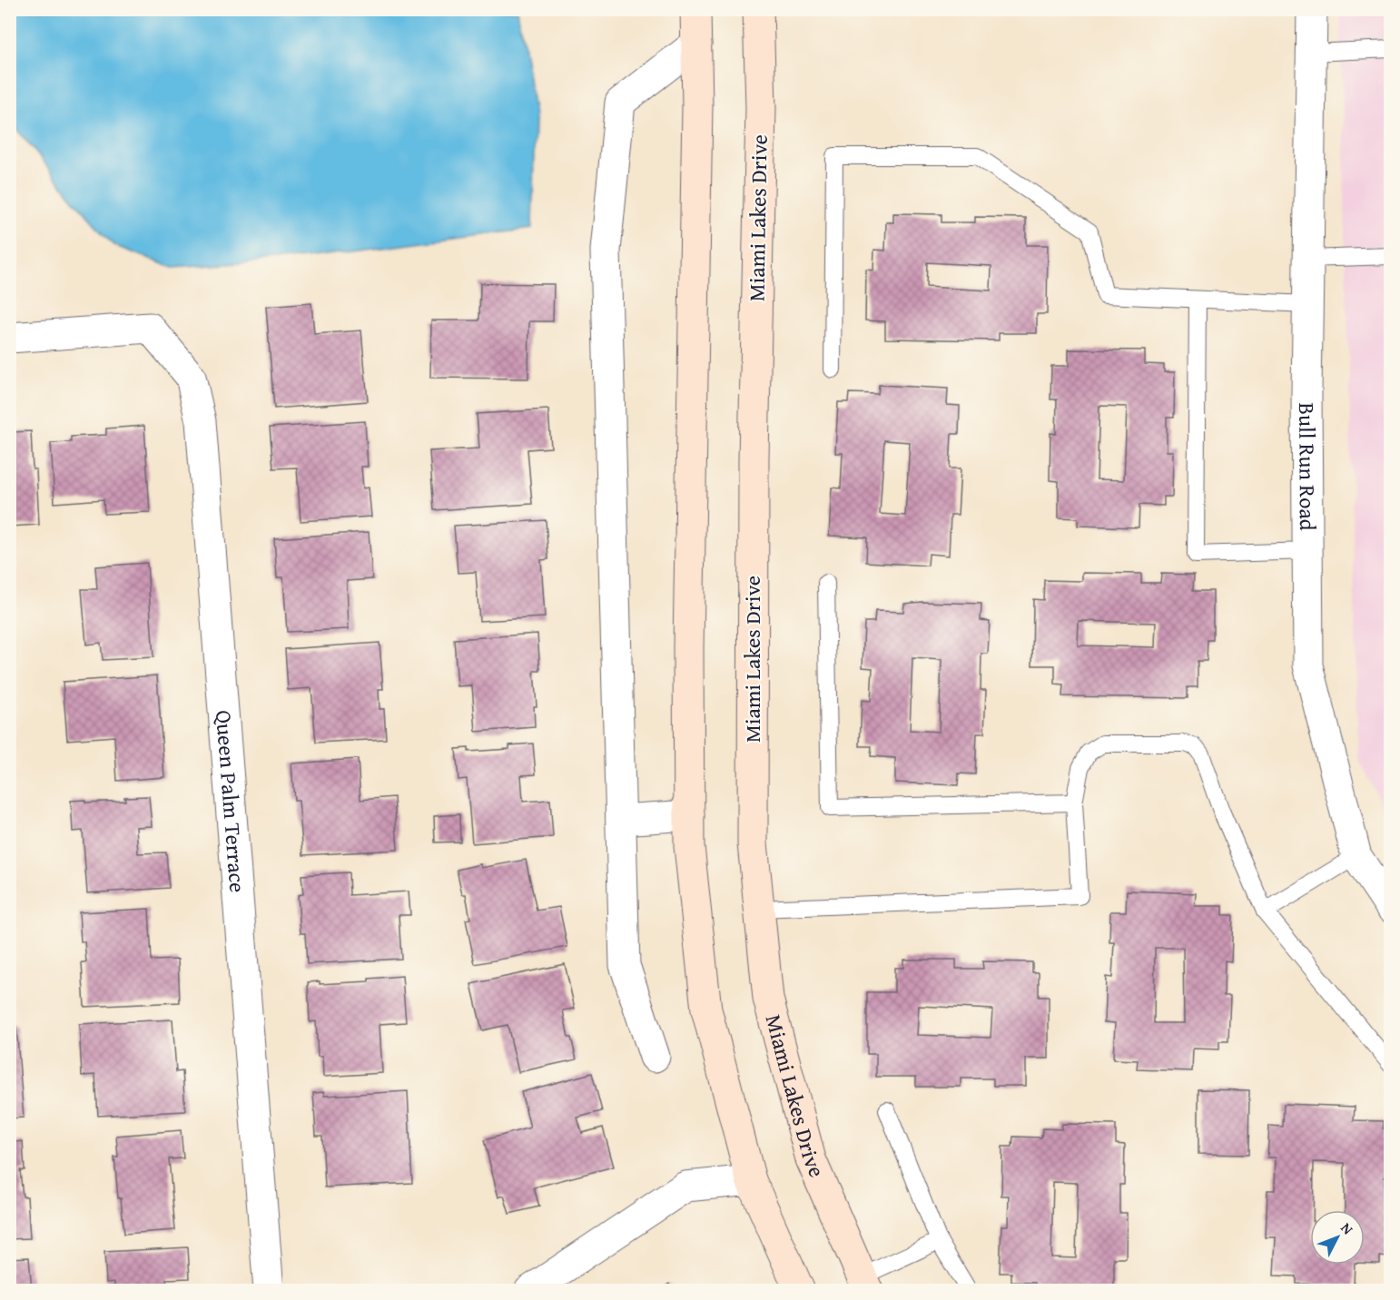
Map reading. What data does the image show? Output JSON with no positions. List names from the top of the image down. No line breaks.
{"streets":{"main road":["Miami Lakes Drive"],"street":["Bull Run Road","Queen Palm Terrace"]},"north":"top right"}
